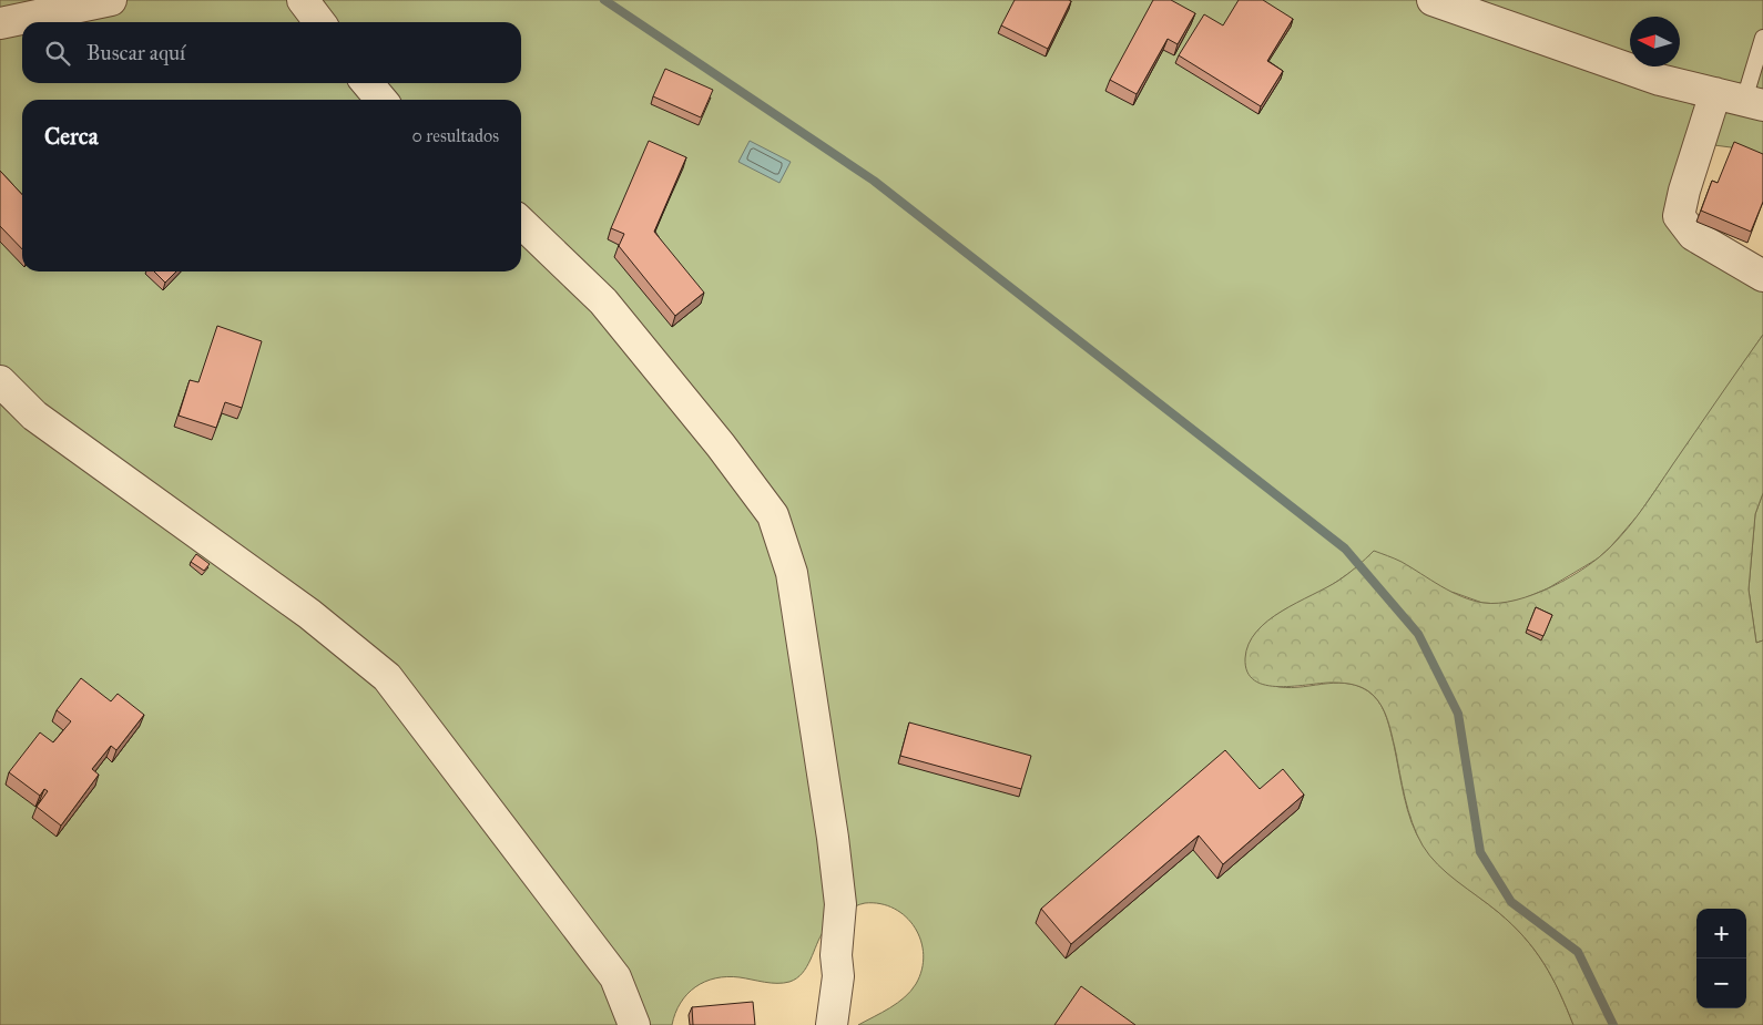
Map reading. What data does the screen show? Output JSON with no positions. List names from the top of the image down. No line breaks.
{"north":"left","page":{"search":"Buscar aquí","heading":["Cerca","0 resultados"],"map_buttons":["+","−"]}}
